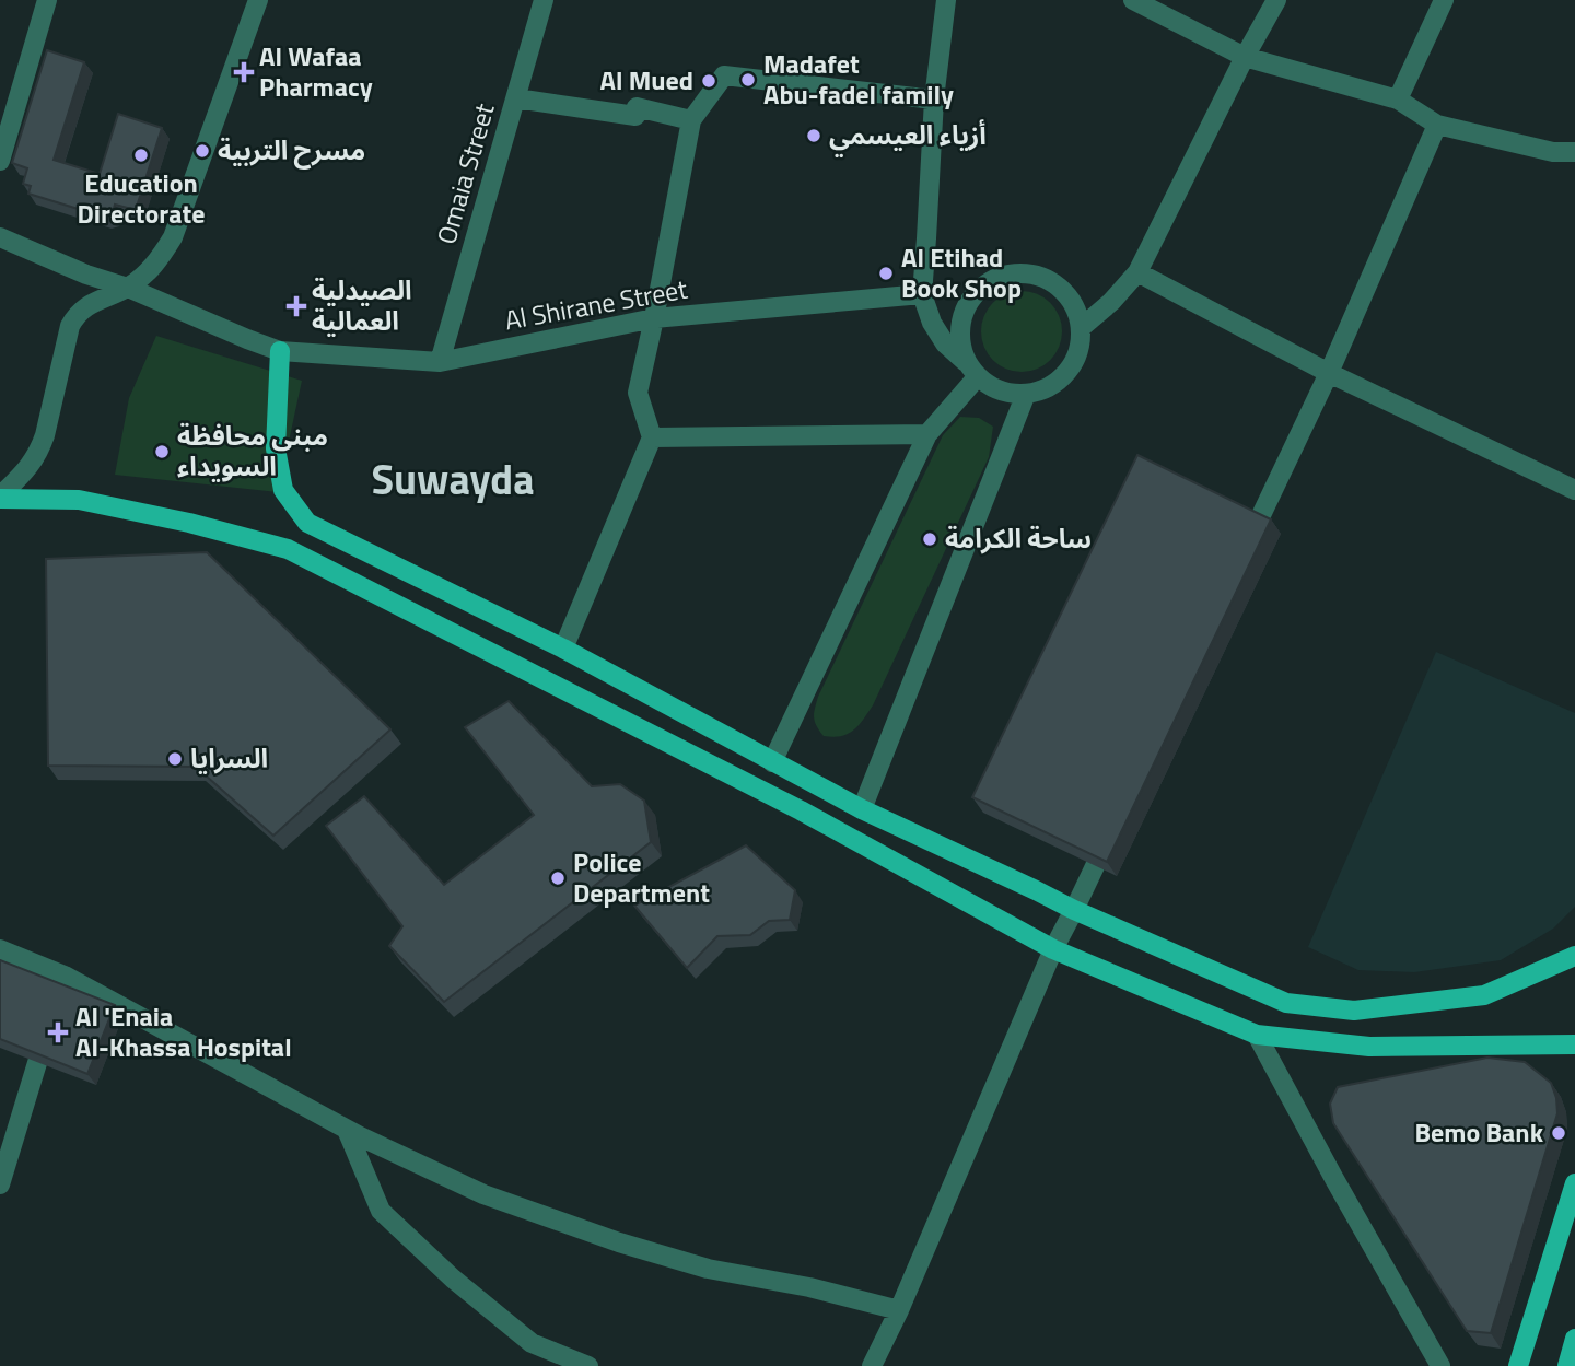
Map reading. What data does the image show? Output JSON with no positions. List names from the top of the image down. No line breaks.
{"streets":{"street":["Omaia Street","Al Shirane Street"]},"crossings":[["Omaia Street","Al Shirane Street"]],"districts":["Suwayda"],"places":{"health":["Al Wafaa Pharmacy","الصيدلية العمالية","Al 'Enaia Al-Khassa Hospital"],"other":["Madafet Abu-fadel family","Al Mued","أزياء العيسمي","مسرح التربية","Education Directorate","Al Etihad Book Shop","مبنى محافظة السويداء","ساحة الكرامة","السرايا","Police Department","Bemo Bank"]}}
